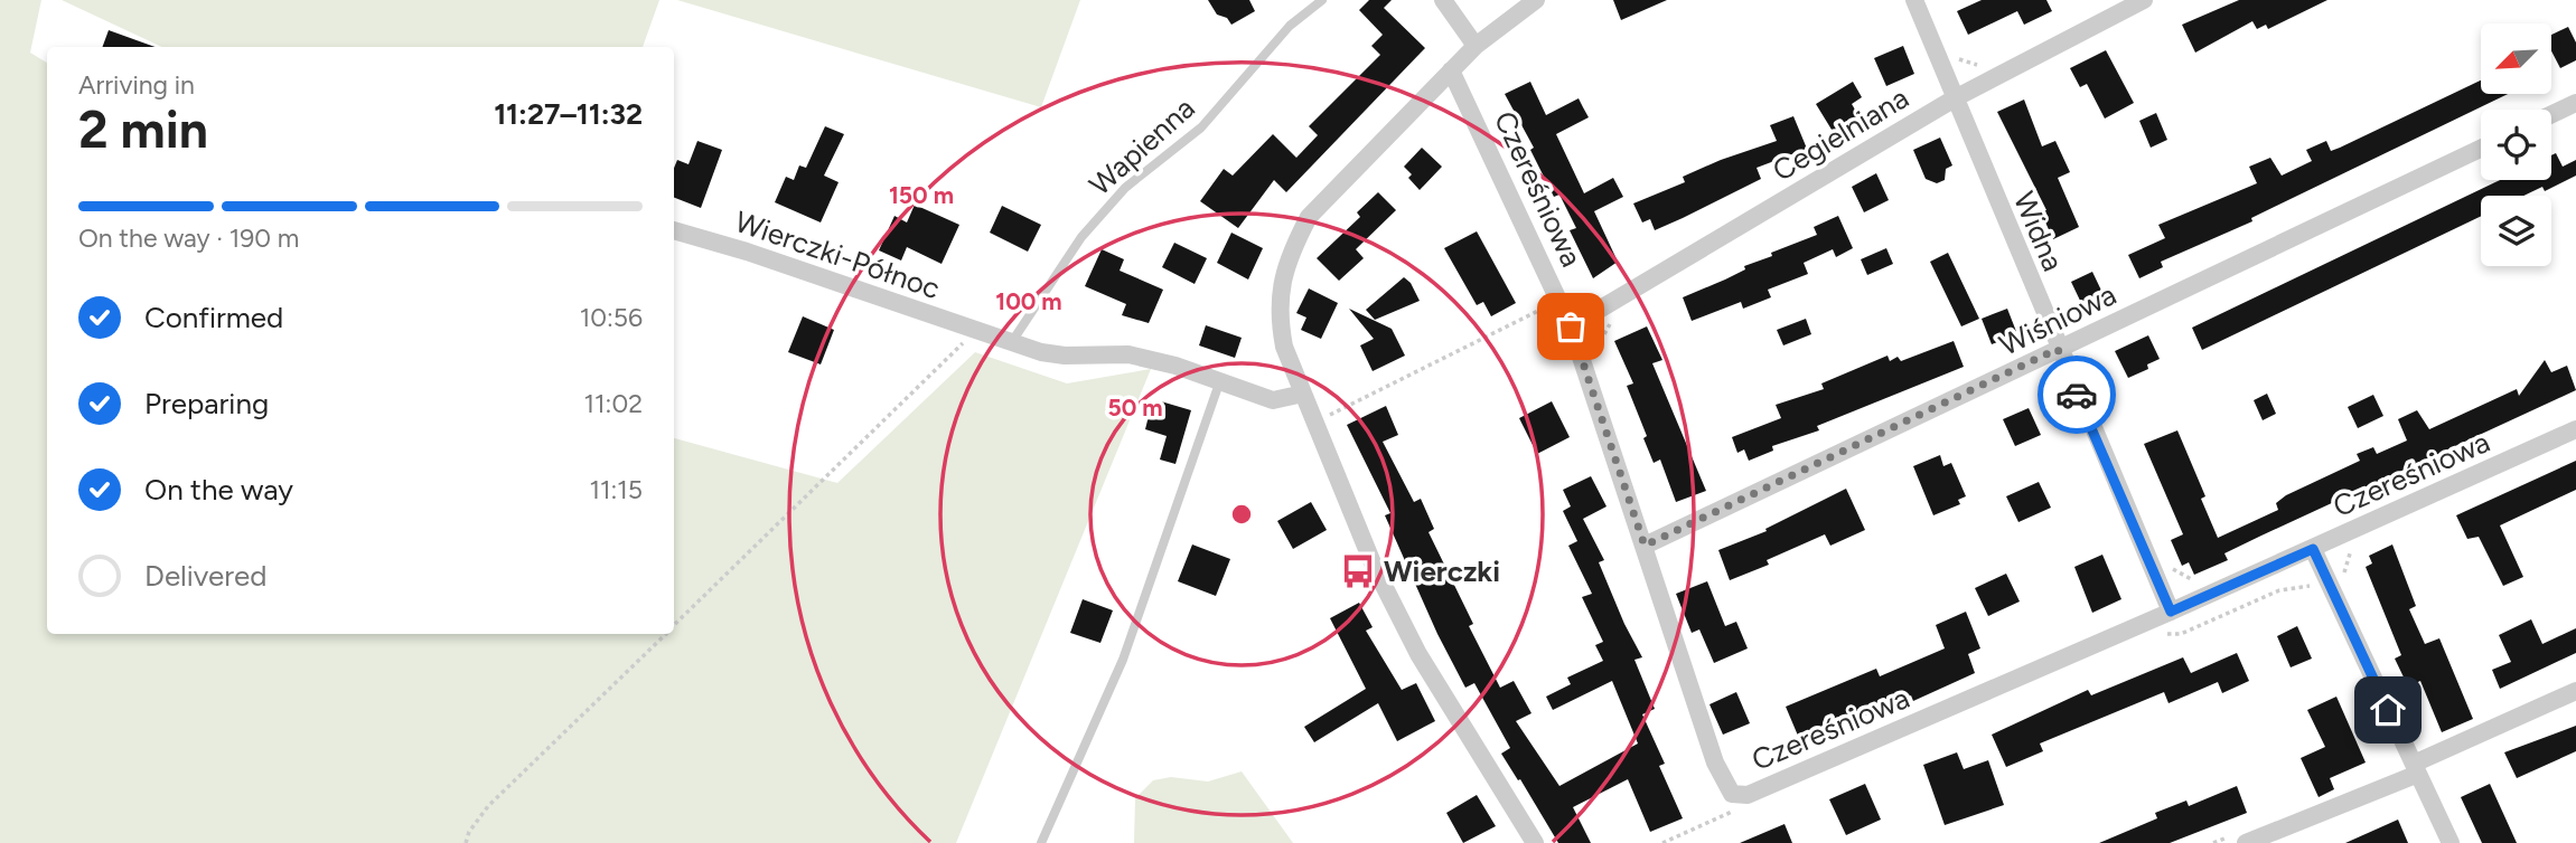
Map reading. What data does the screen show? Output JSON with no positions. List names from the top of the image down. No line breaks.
{"streets":{"street":["Cegielniana","Czereśniowa","Widna","Wierczki-Północ","Wiśniowa"],"lane":["Wapienna"]},"crossings":[["Cegielniana","Czereśniowa"],["Cegielniana","Widna"],["Wapienna","Wierczki-Północ"],["Czereśniowa","Widna"],["Czereśniowa","Wiśniowa"],["Widna","Wiśniowa"]],"places":{"bus stop":["Wierczki"]},"north":"bottom left","page":{"heading":["2 min","Arriving in","11:27–11:32"],"bar":"On the way · 190 m","list":[["Confirmed","10:56"],["Preparing","11:02"],["On the way","11:15"],"Delivered"]},"rings":["150 m","100 m","50 m"]}
